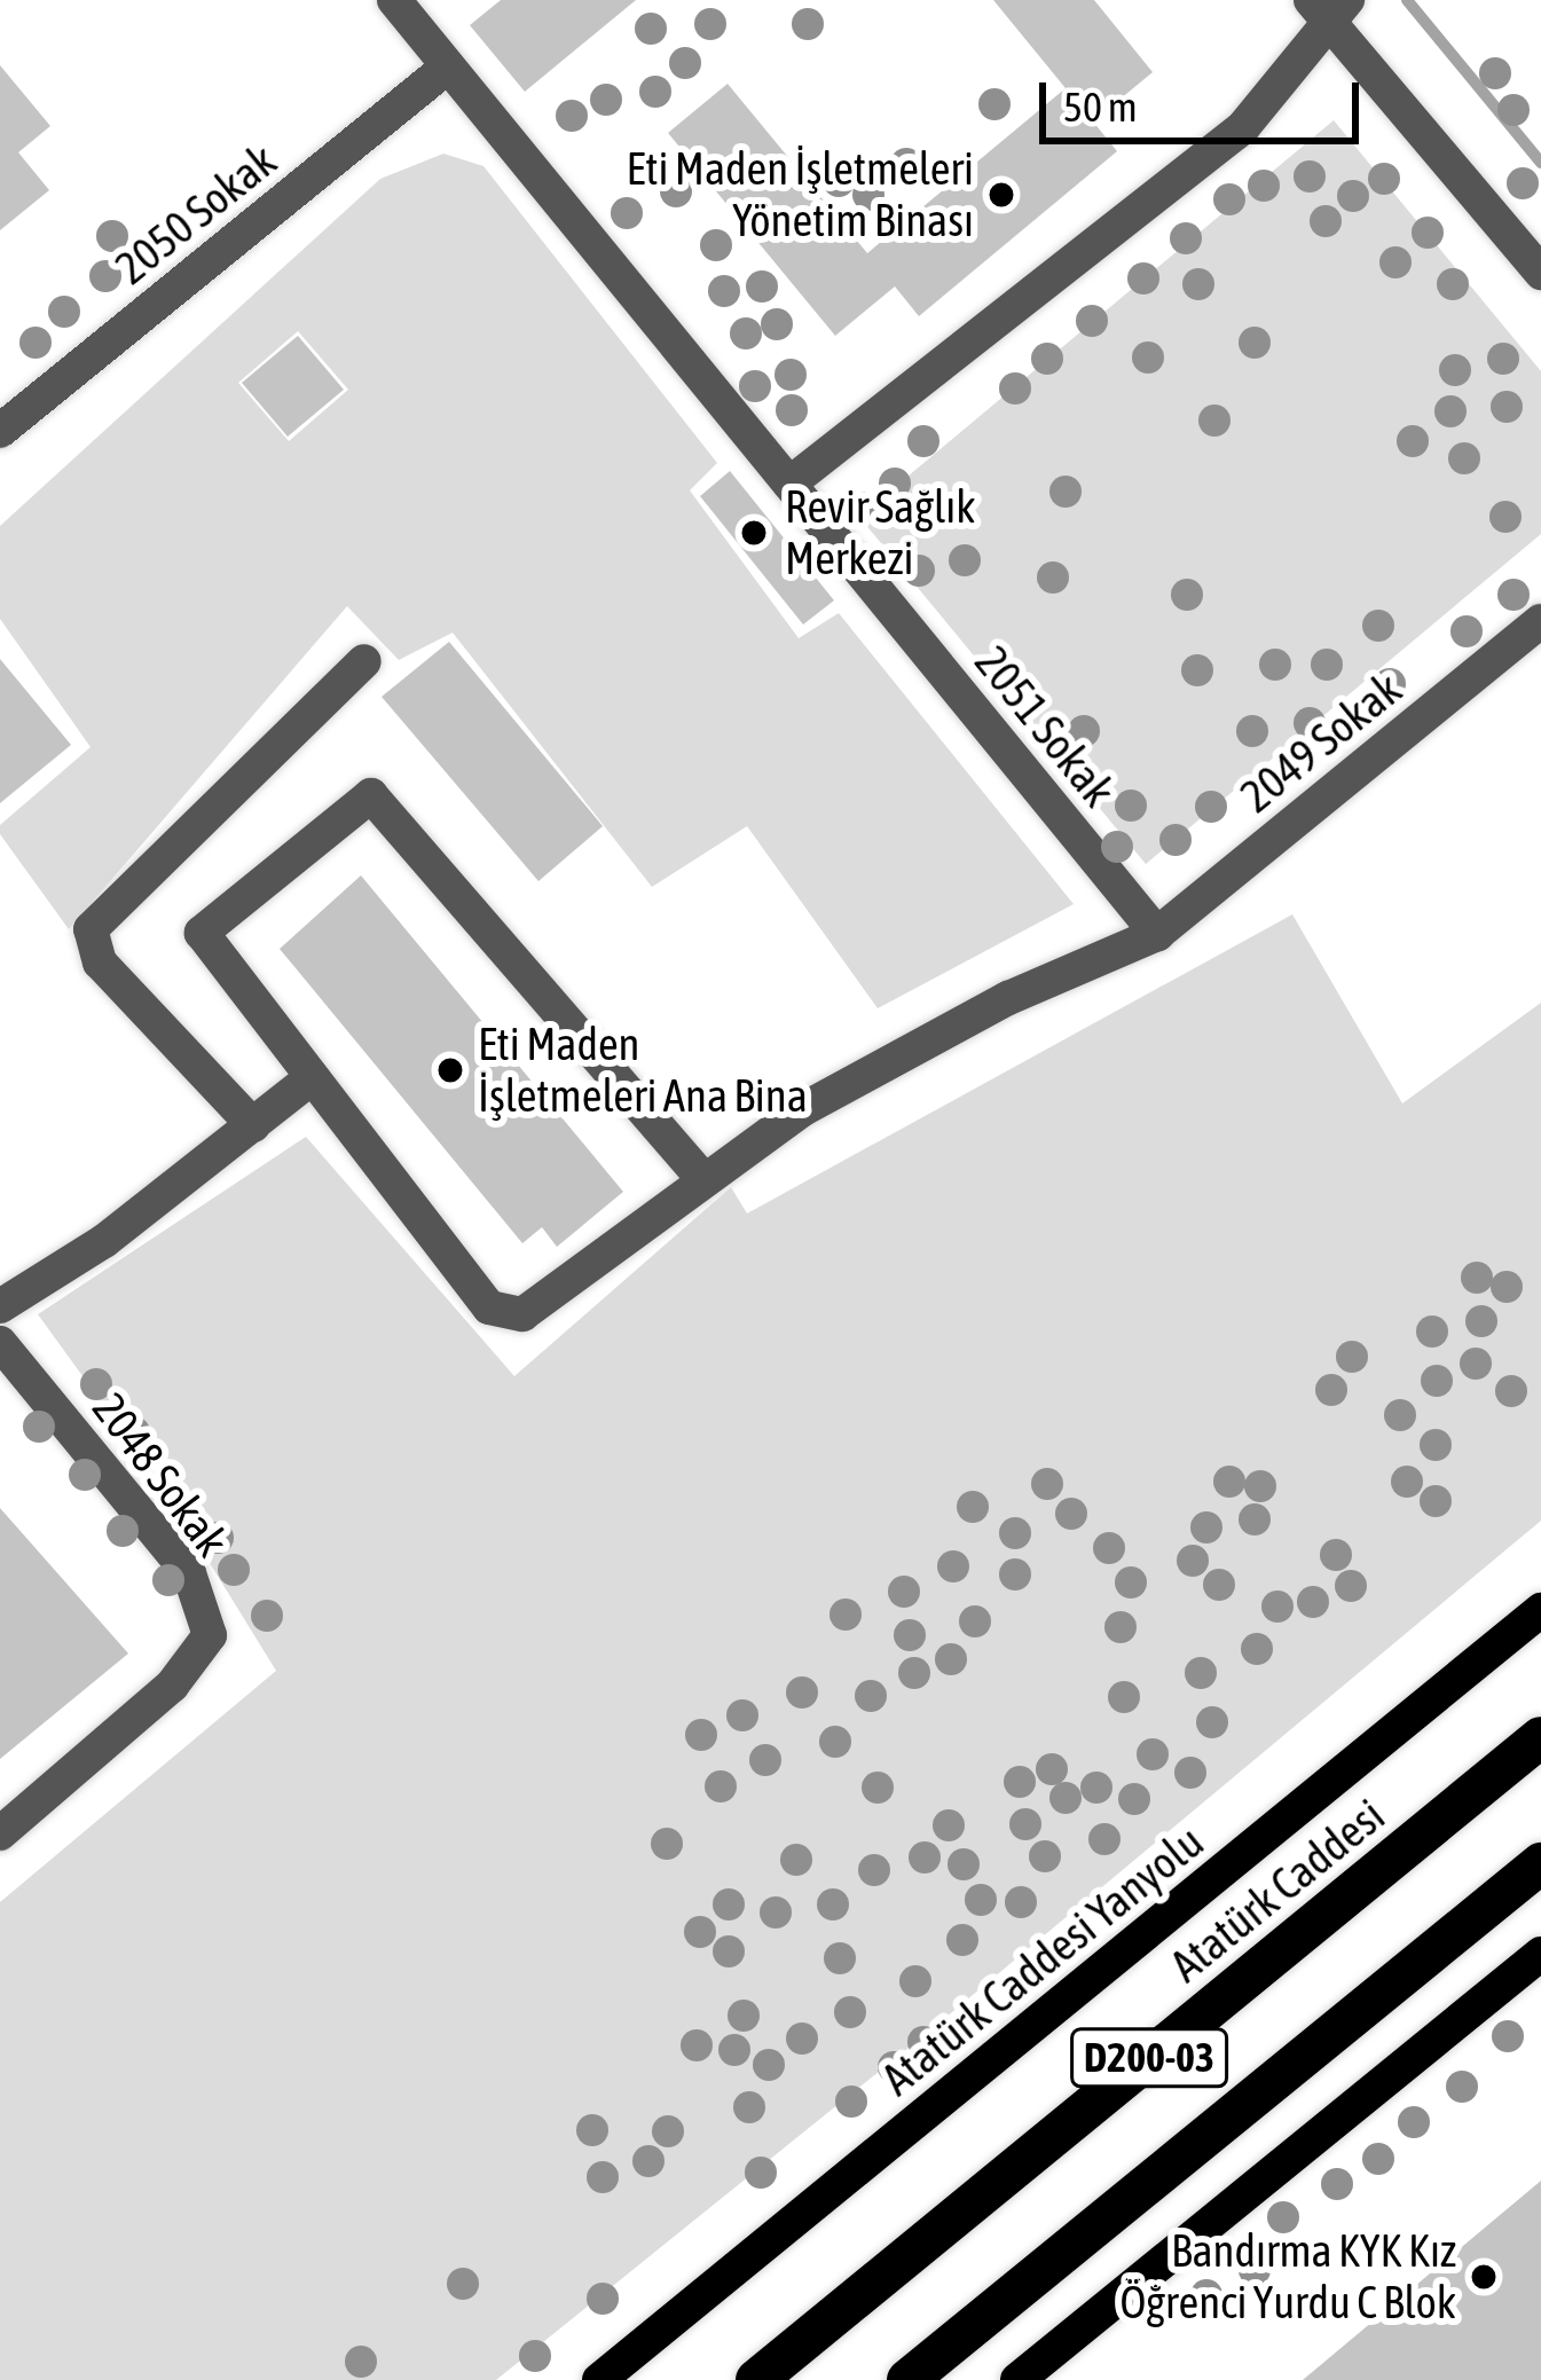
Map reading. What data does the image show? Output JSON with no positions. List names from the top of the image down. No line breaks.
{"streets":{"highway":["Atatürk Caddesi","D200-03"],"main road":["Atatürk Caddesi Yanyolu"],"lane":["2050 Sokak","2051 Sokak","2049 Sokak","2048 Sokak"]},"crossings":[["2050 Sokak","2051 Sokak"],["2051 Sokak","2049 Sokak"]],"places":["Eti Maden İşletmeleri Yönetim Binası","Revir Sağlık Merkezi","Eti Maden İşletmeleri Ana Bina","Bandırma KYK Kız Öğrenci Yurdu C Blok"],"scale_bar":"50 m"}
